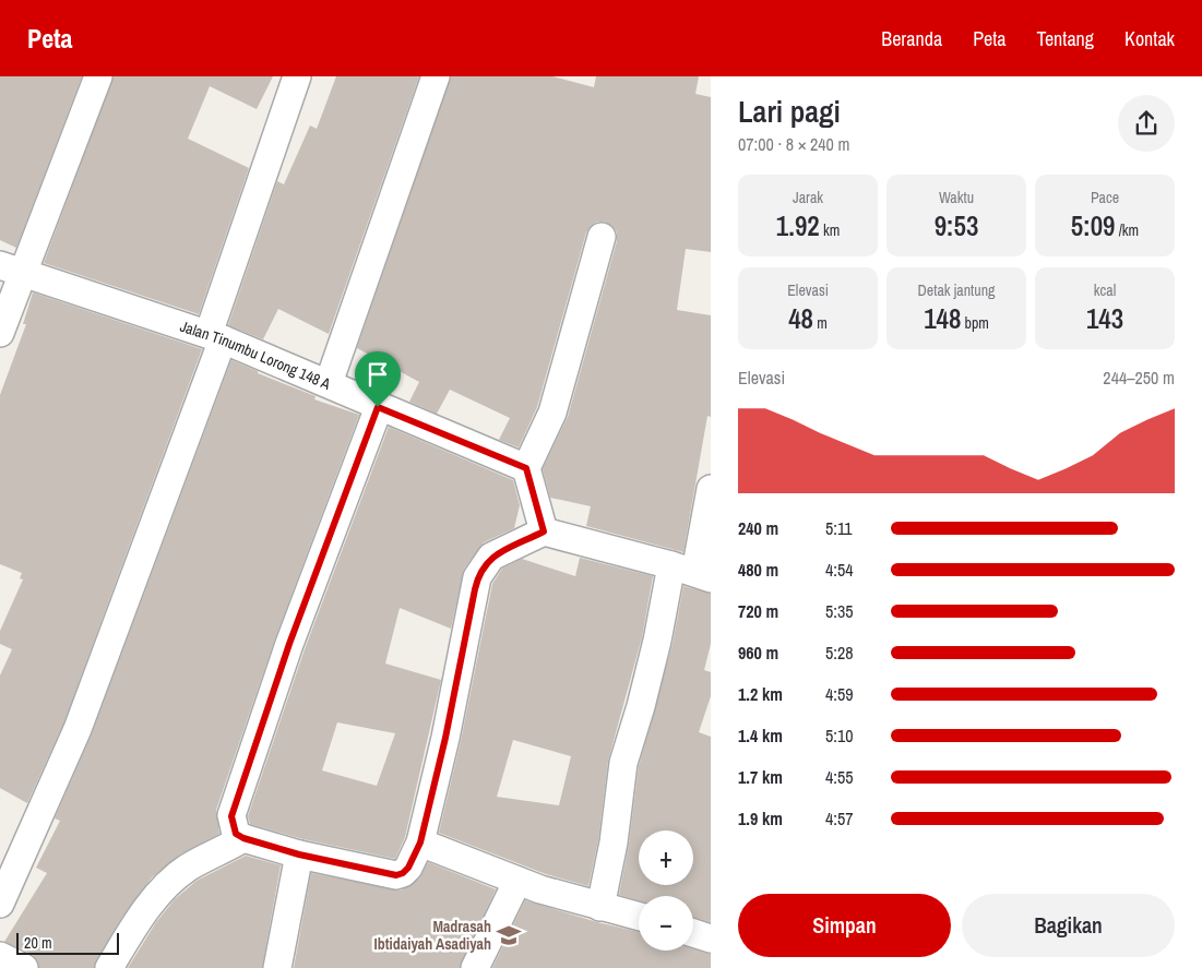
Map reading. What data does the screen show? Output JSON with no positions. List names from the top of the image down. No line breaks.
{"streets":{"street":["Jalan Tinumbu Lorong 148 A"]},"places":{"school or university":["Madrasah Ibtidaiyah Asadiyah"]},"scale_bar":"20 m","page":{"header":"Peta","nav":["Beranda","Peta","Tentang","Kontak"],"heading":["Lari pagi","07:00 · 8 × 240 m"],"stats":[["Jarak","1.92 km"],["Waktu","9:53"],["Pace","5:09 /km"],["Elevasi","48 m"],["Detak jantung","148 bpm"],["kcal","143"]],"chart":["Elevasi","244–250 m"],"list":[{"name":"240 m","note":"5:11"},{"name":"480 m","note":"4:54"},{"name":"720 m","note":"5:35"},{"name":"960 m","note":"5:28"},{"name":"1.2 km","note":"4:59"},{"name":"1.4 km","note":"5:10"},{"name":"1.7 km","note":"4:55"},{"name":"1.9 km","note":"4:57"}],"map_buttons":["+","−"],"buttons":["Simpan","Bagikan"],"scale":"20 m"}}
